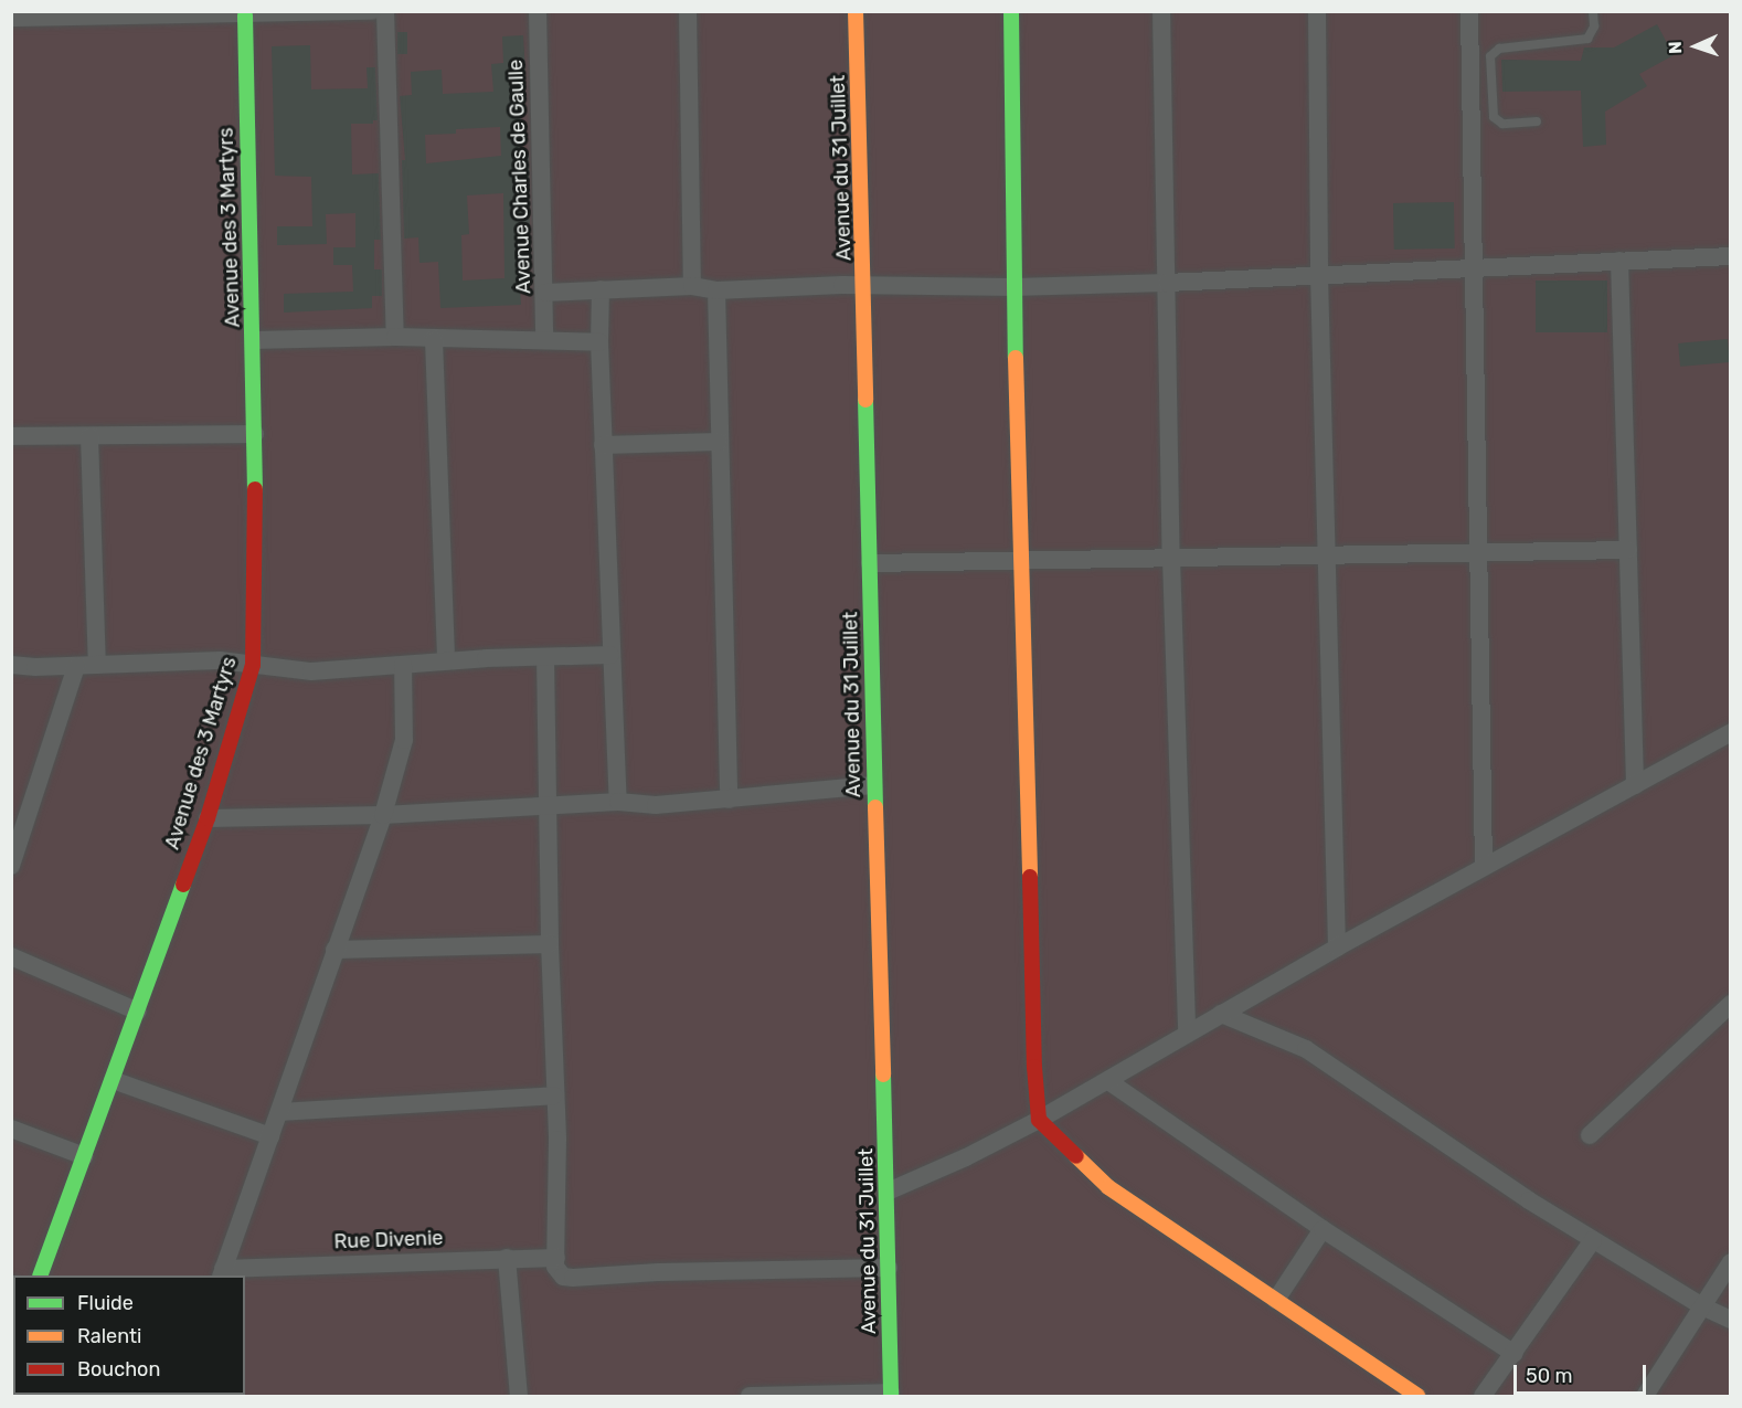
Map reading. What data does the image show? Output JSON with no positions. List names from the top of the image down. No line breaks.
{"streets":{"street":["Avenue du 31 Juillet","Avenue Charles de Gaulle","Avenue des 3 Martyrs","Rue Divenie"]},"legend":["Fluide","Ralenti","Bouchon"],"scale_bar":"50 m","north":"left"}
